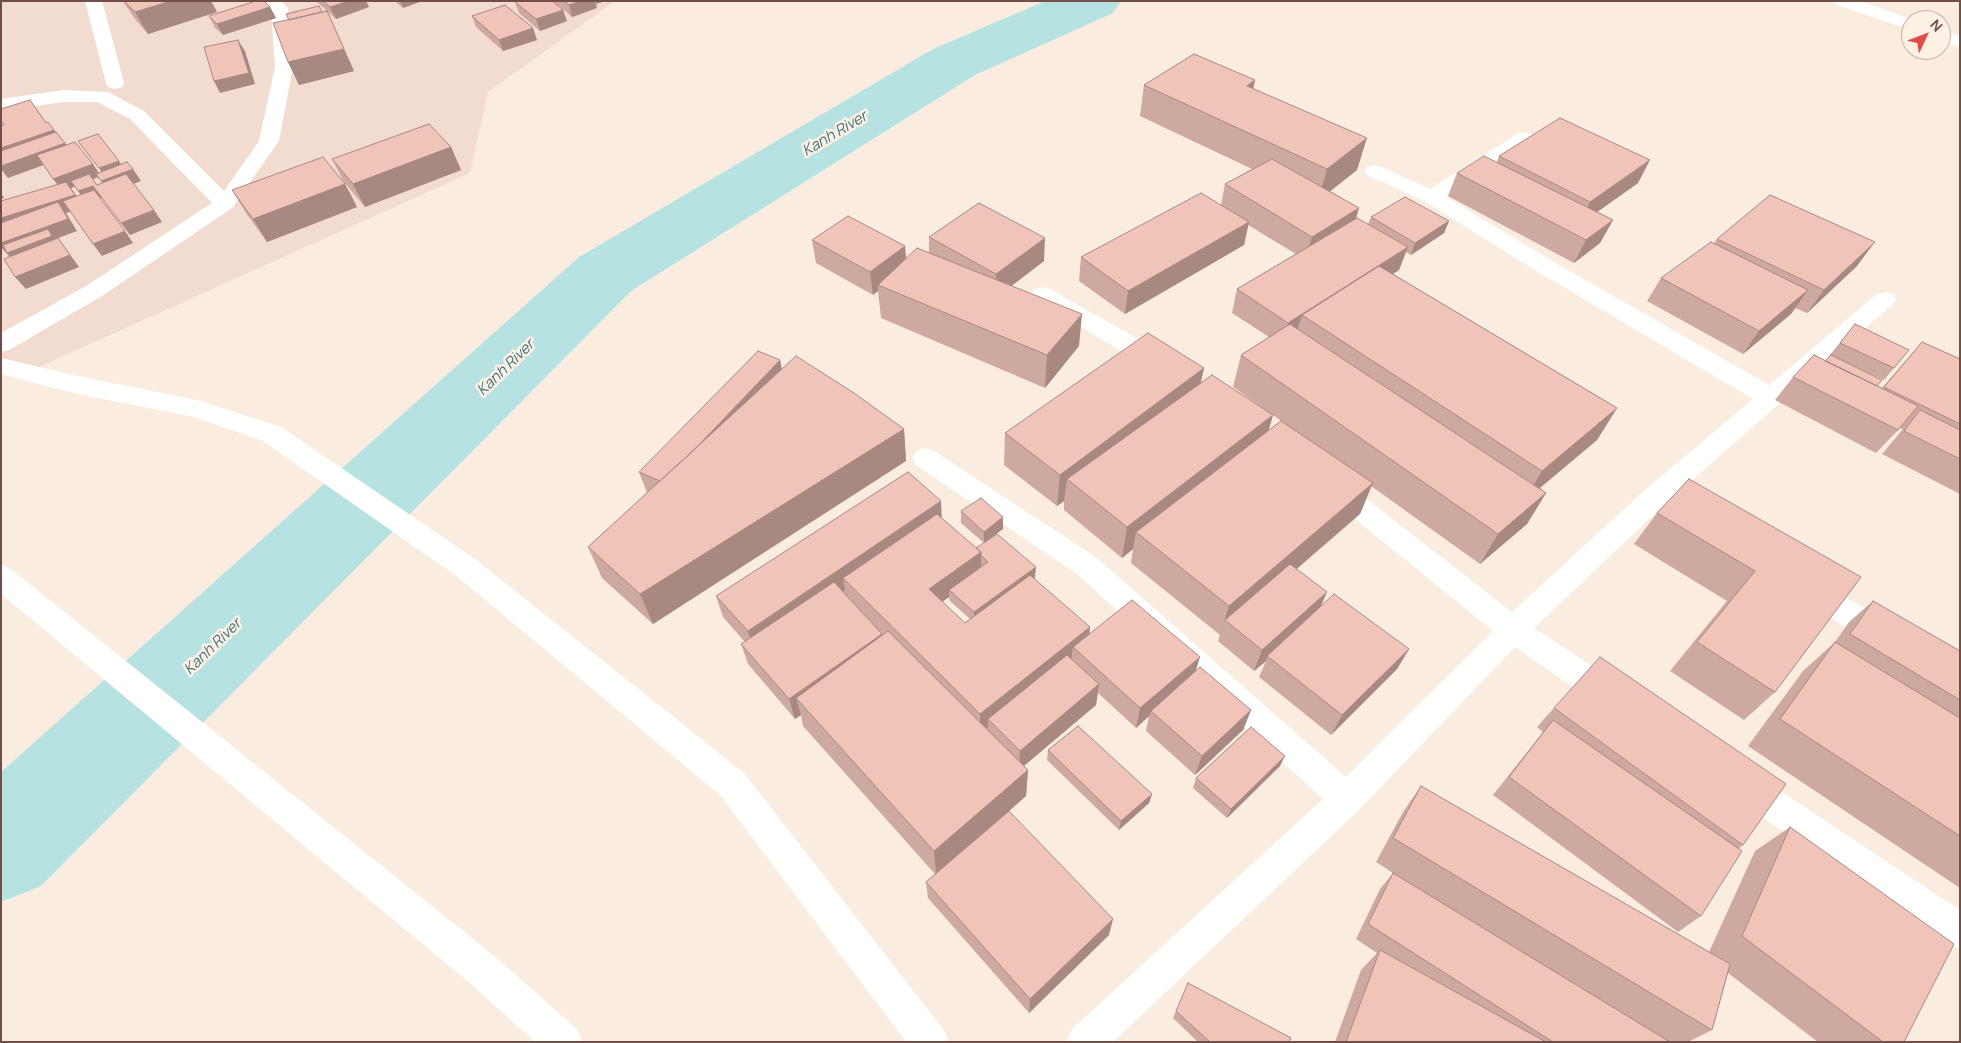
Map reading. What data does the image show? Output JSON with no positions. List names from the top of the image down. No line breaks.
{"water":["Kanh River"],"north":"top right"}
